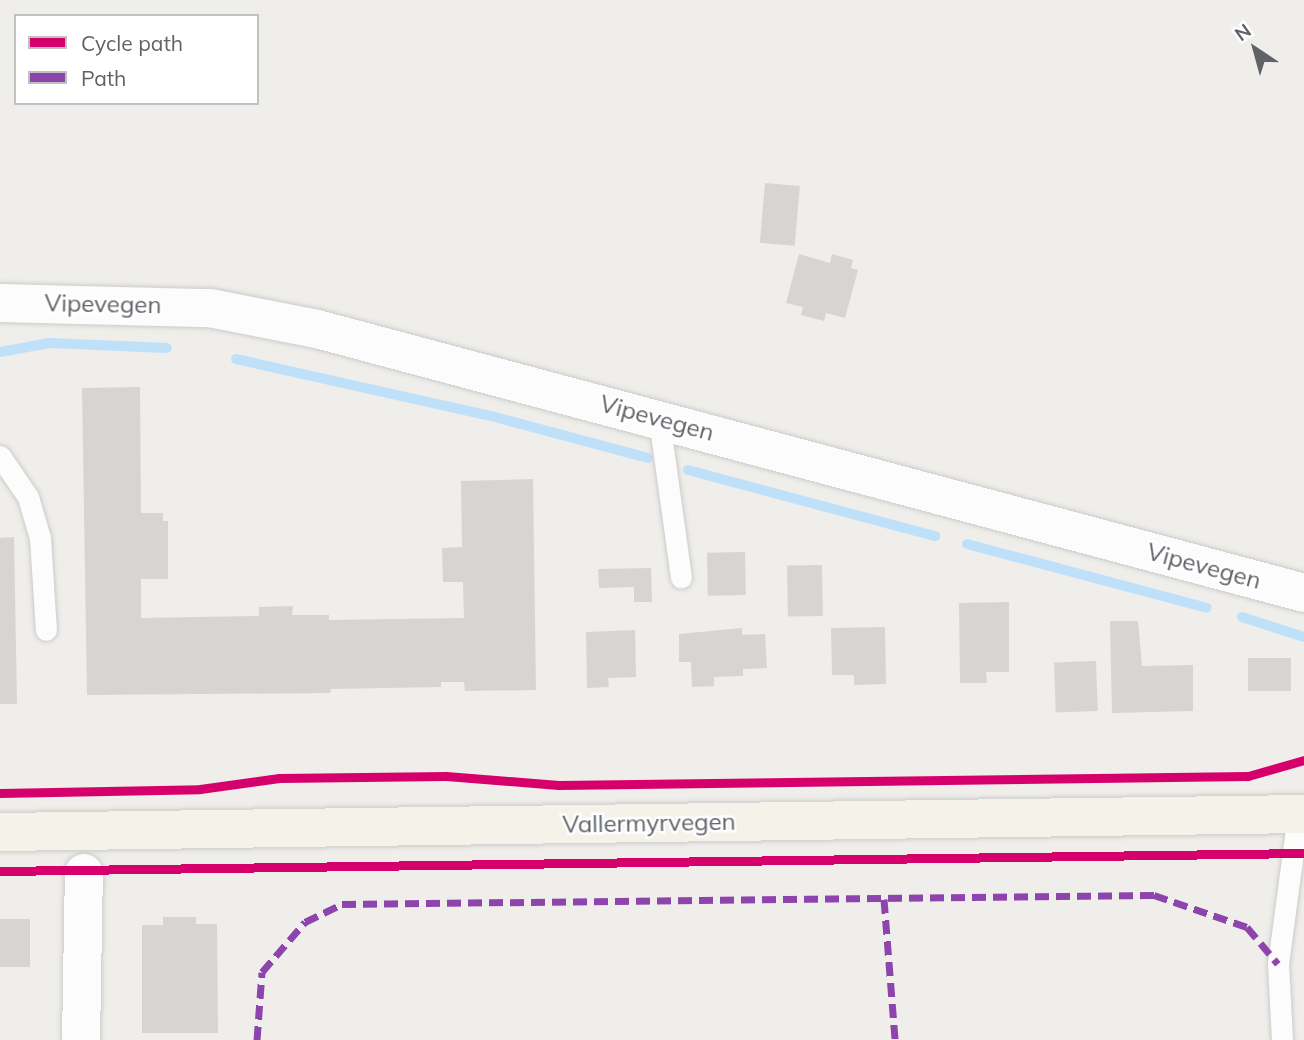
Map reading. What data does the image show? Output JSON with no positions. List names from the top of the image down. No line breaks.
{"streets":{"main road":["Vallermyrvegen"],"street":["Vipevegen"]},"legend":["Cycle path","Path"],"north":"top left"}
